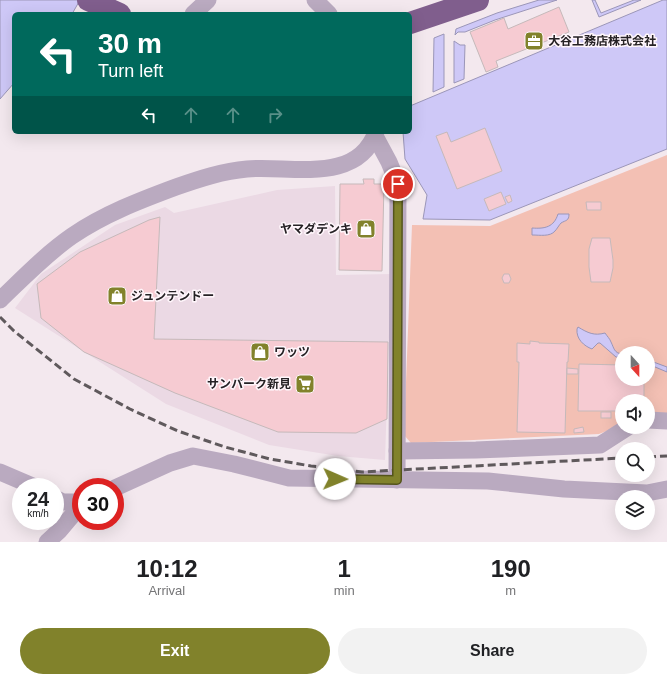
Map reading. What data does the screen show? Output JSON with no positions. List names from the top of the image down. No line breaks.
{"places":{"office":["大谷工務店株式会社"],"shop":["ヤマダデンキ","ジュンテンドー","ワッツ"],"supermarket":["サンパーク新見"]},"north":"bottom","page":{"turn":["30 m","Turn left"],"speed":"24 km/h","limit":"30","eta":["10:12","Arrival","1","min","190","m"],"buttons":["Exit","Share"]}}
